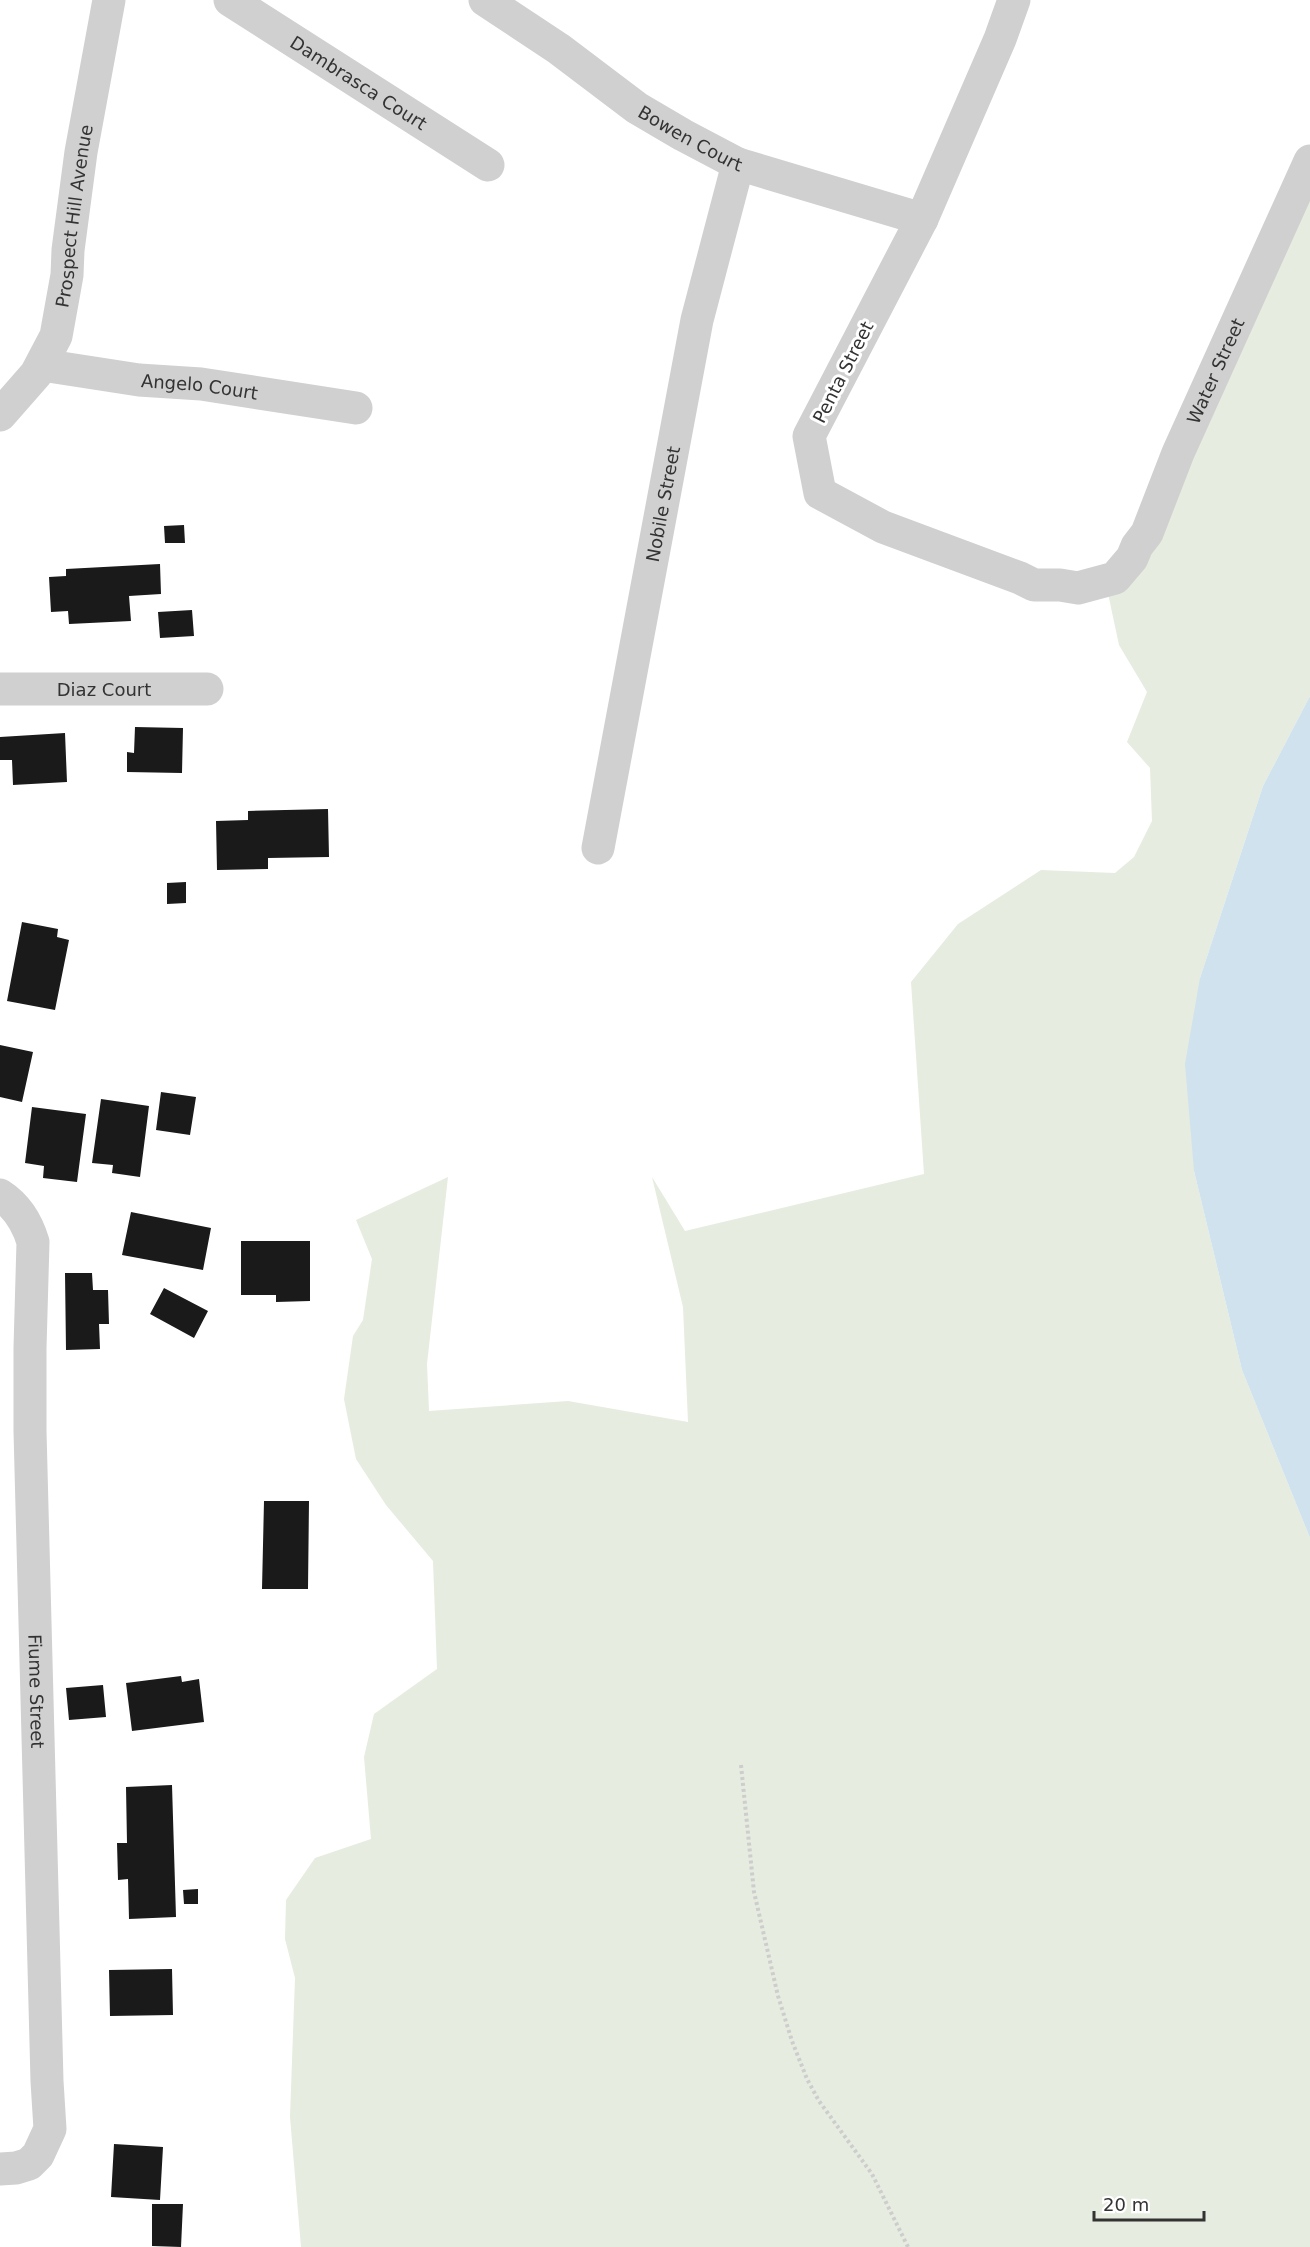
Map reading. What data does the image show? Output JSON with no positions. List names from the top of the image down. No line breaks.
{"streets":{"street":["Dambrasca Court","Bowen Court","Prospect Hill Avenue","Penta Street","Water Street","Angelo Court","Nobile Street","Diaz Court","Fiume Street"]},"crossings":[["Bowen Court","Penta Street"],["Bowen Court","Nobile Street"],["Prospect Hill Avenue","Angelo Court"],["Penta Street","Water Street"]],"scale_bar":"20 m"}
